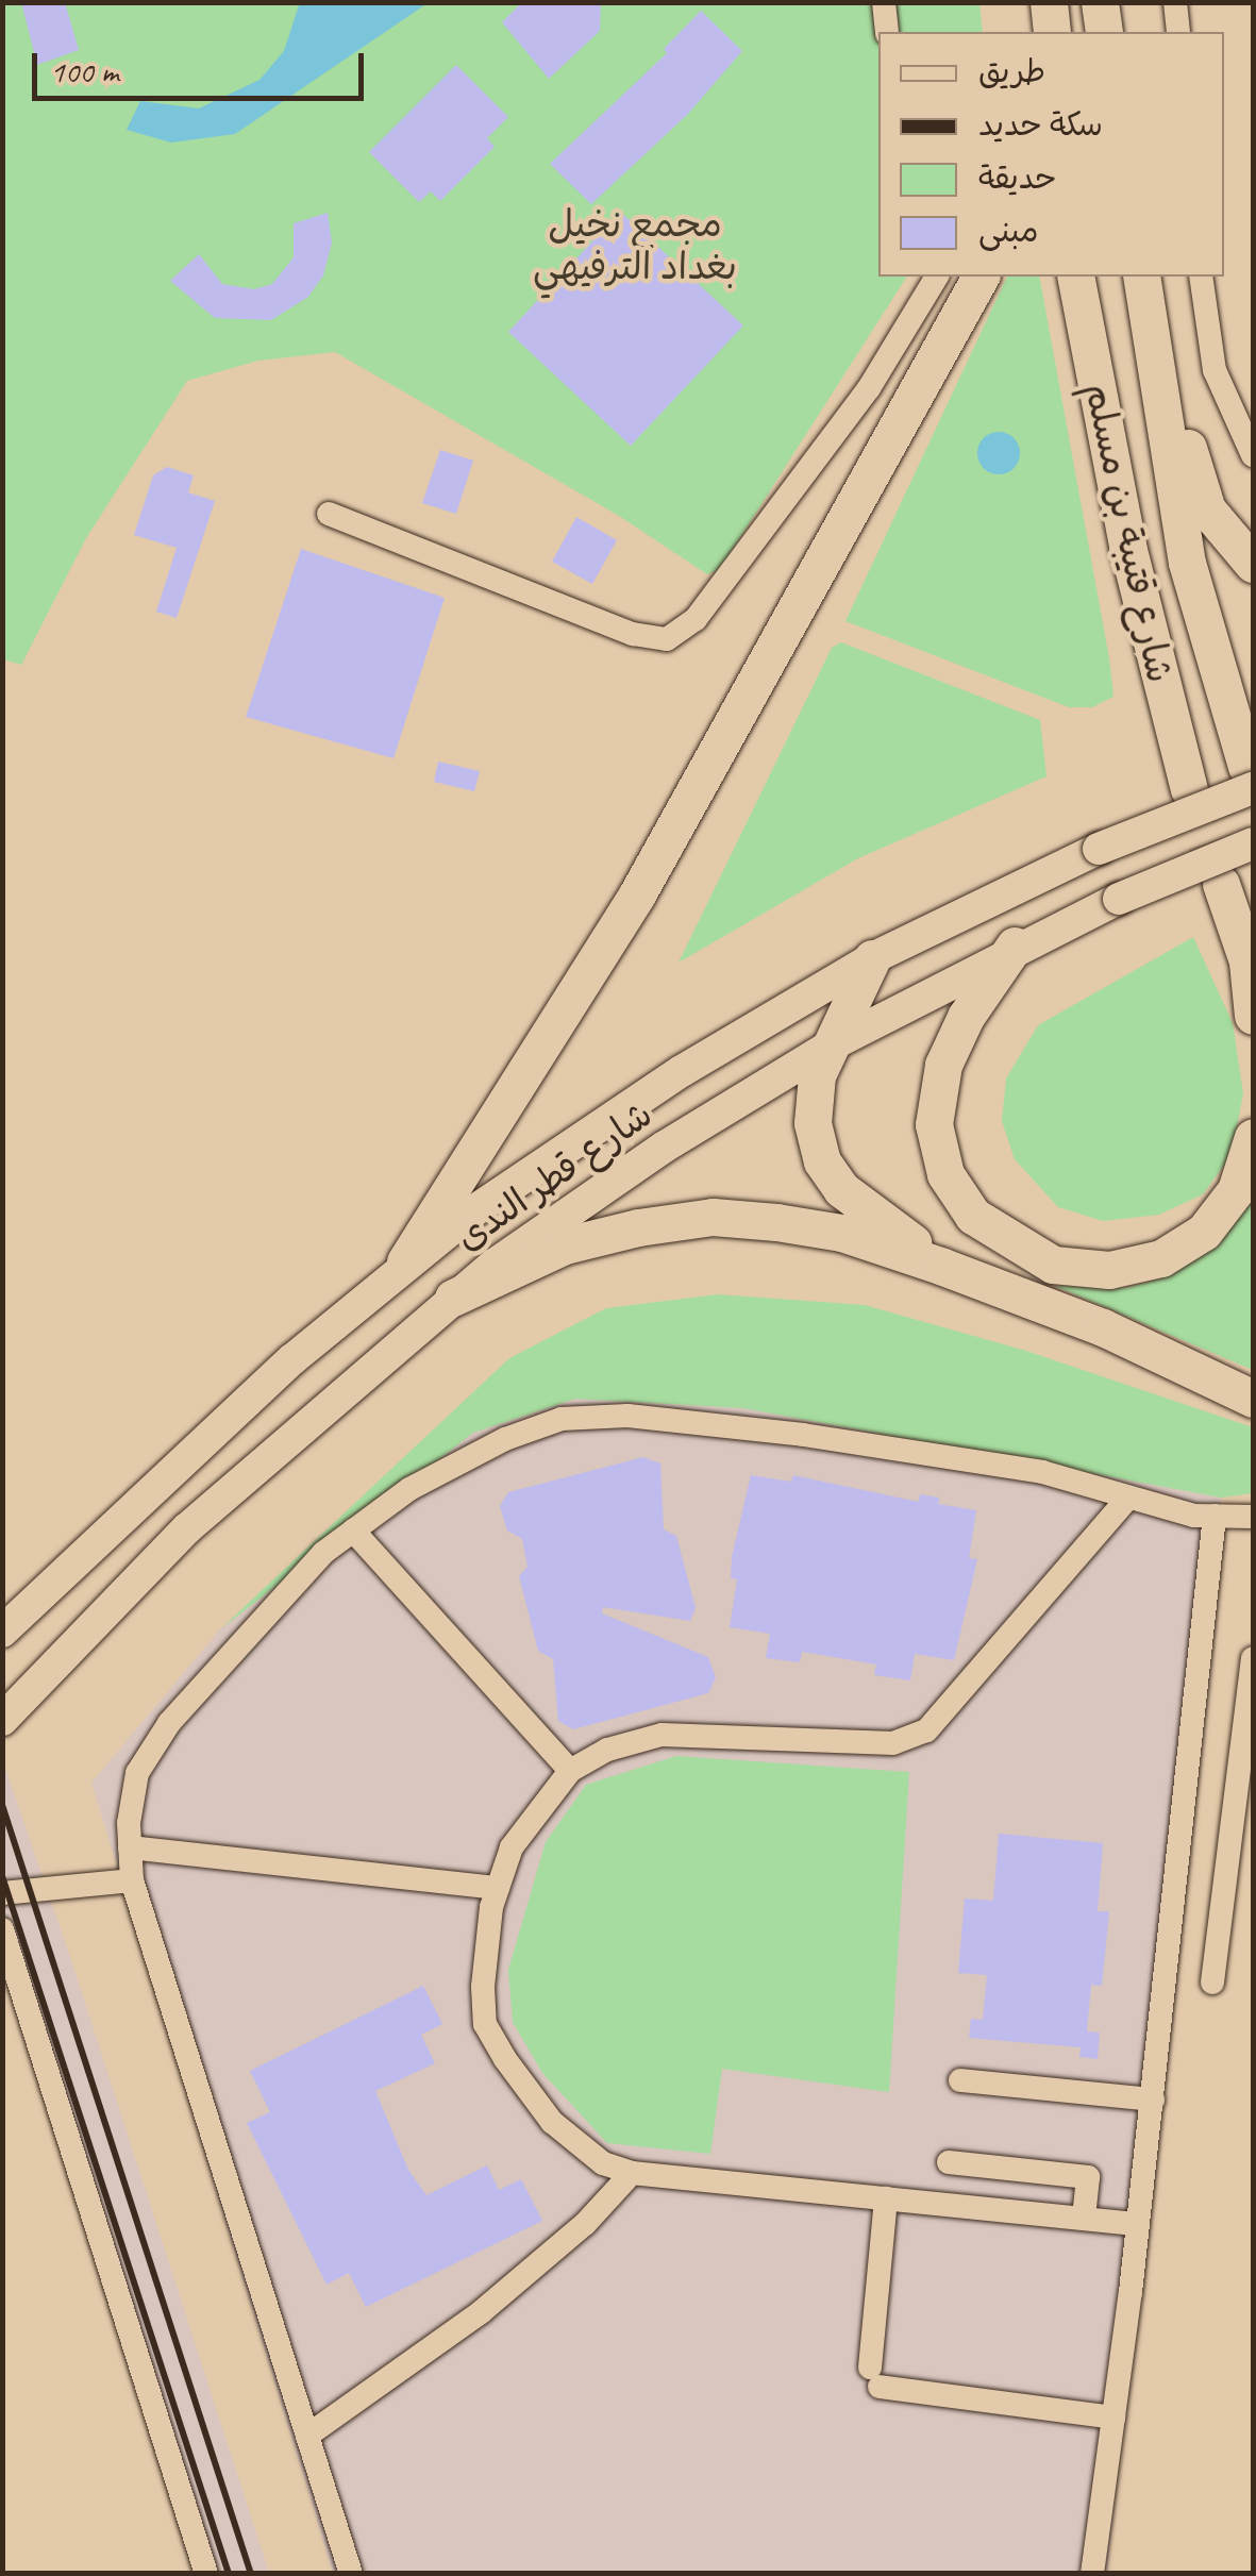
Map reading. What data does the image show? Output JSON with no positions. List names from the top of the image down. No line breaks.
{"streets":{"highway":["شارع قتيبة بن مسلم"],"main road":["شارع قطر الندى"]},"crossings":[["شارع قتيبة بن مسلم","شارع قطر الندى"]],"parks":["مجمع نخيل بغداد الترفيهي"],"legend":["طريق","سكة حديد","حديقة","مبنى"],"scale_bar":"100 m"}
